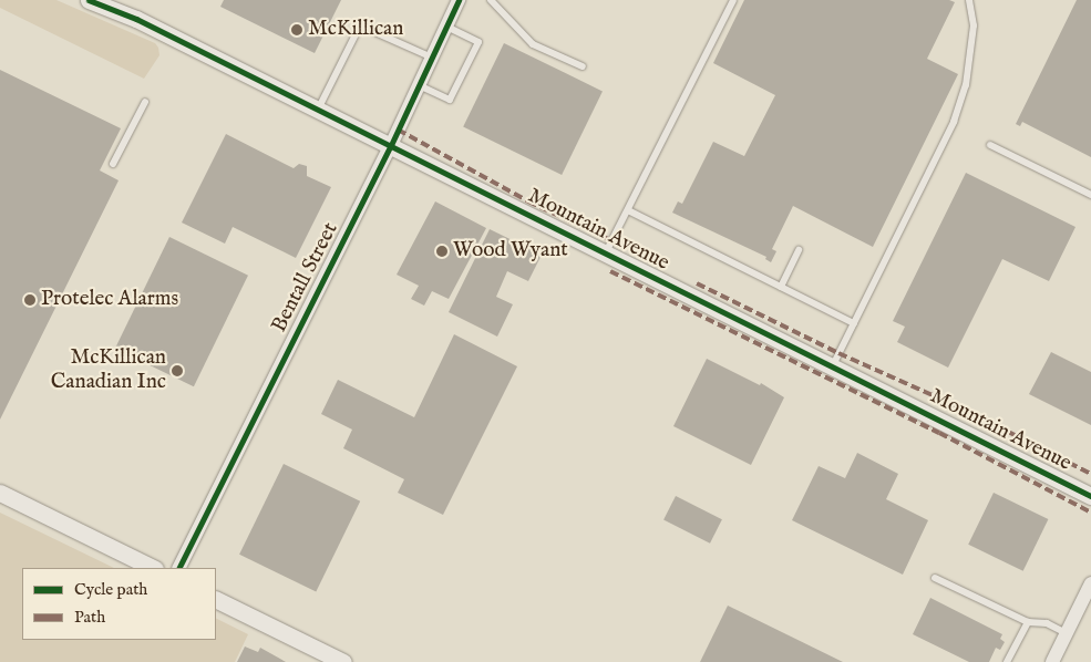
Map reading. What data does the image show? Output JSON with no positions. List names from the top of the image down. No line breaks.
{"streets":{"street":["Mountain Avenue","Bentall Street"]},"crossings":[["Mountain Avenue","Bentall Street"]],"places":["McKillican","Wood Wyant","Protelec Alarms","McKillican Canadian Inc"],"legend":["Cycle path","Path"]}
